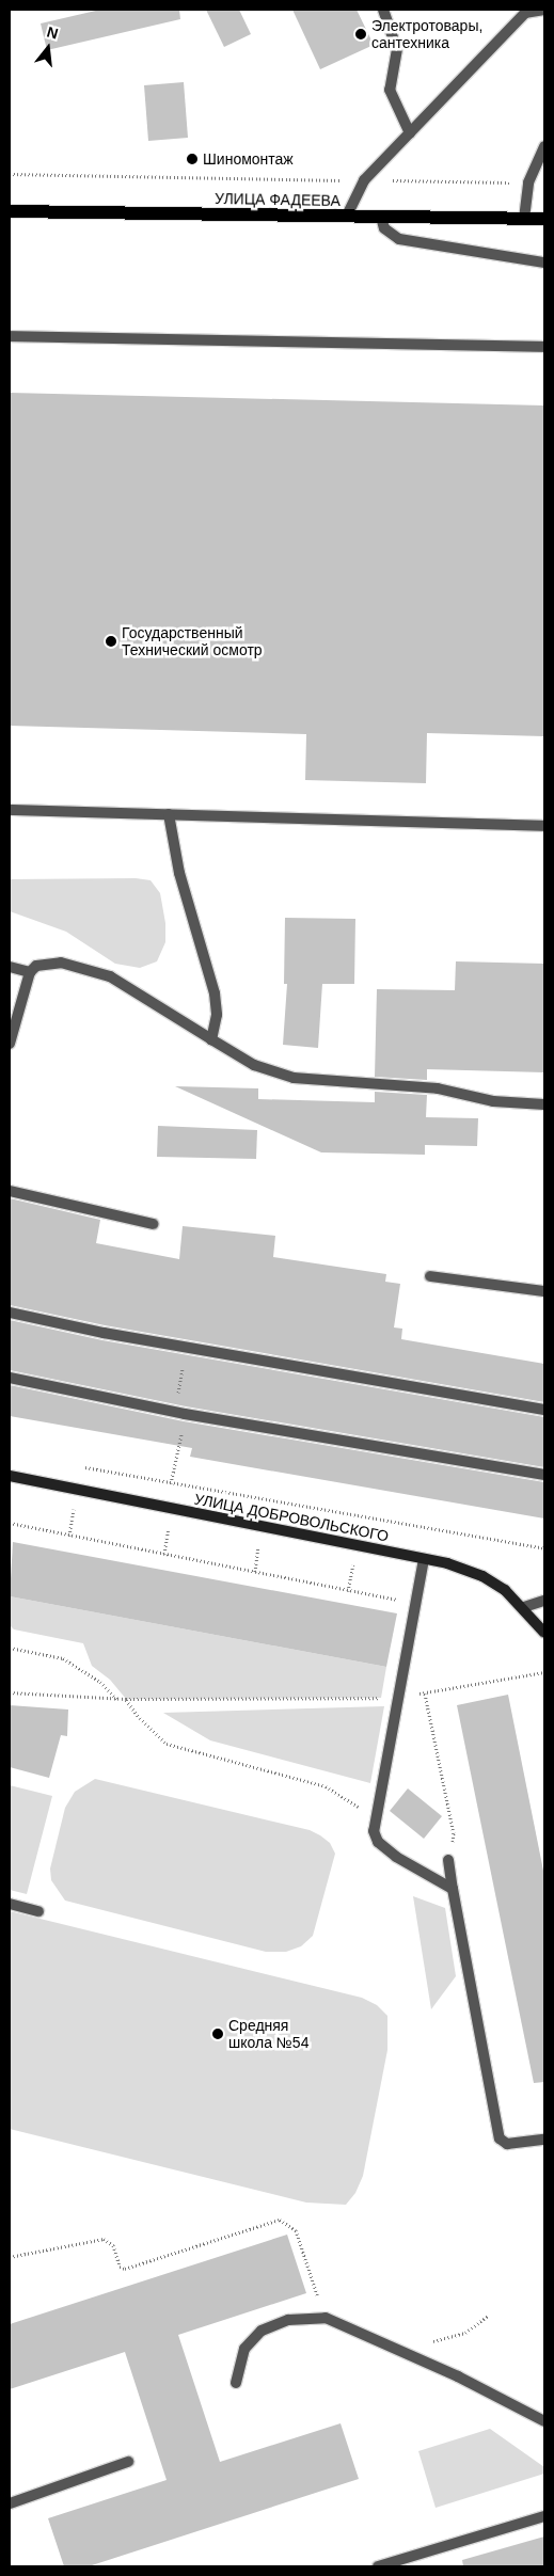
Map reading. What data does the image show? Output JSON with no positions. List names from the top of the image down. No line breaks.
{"streets":{"main road":["УЛИЦА ФАДЕЕВА","УЛИЦА ДОБРОВОЛЬСКОГО"]},"places":["Электротовары, сантехника","Шиномонтаж","Государственный Технический осмотр","Средняя школа №54"],"north":"top"}
